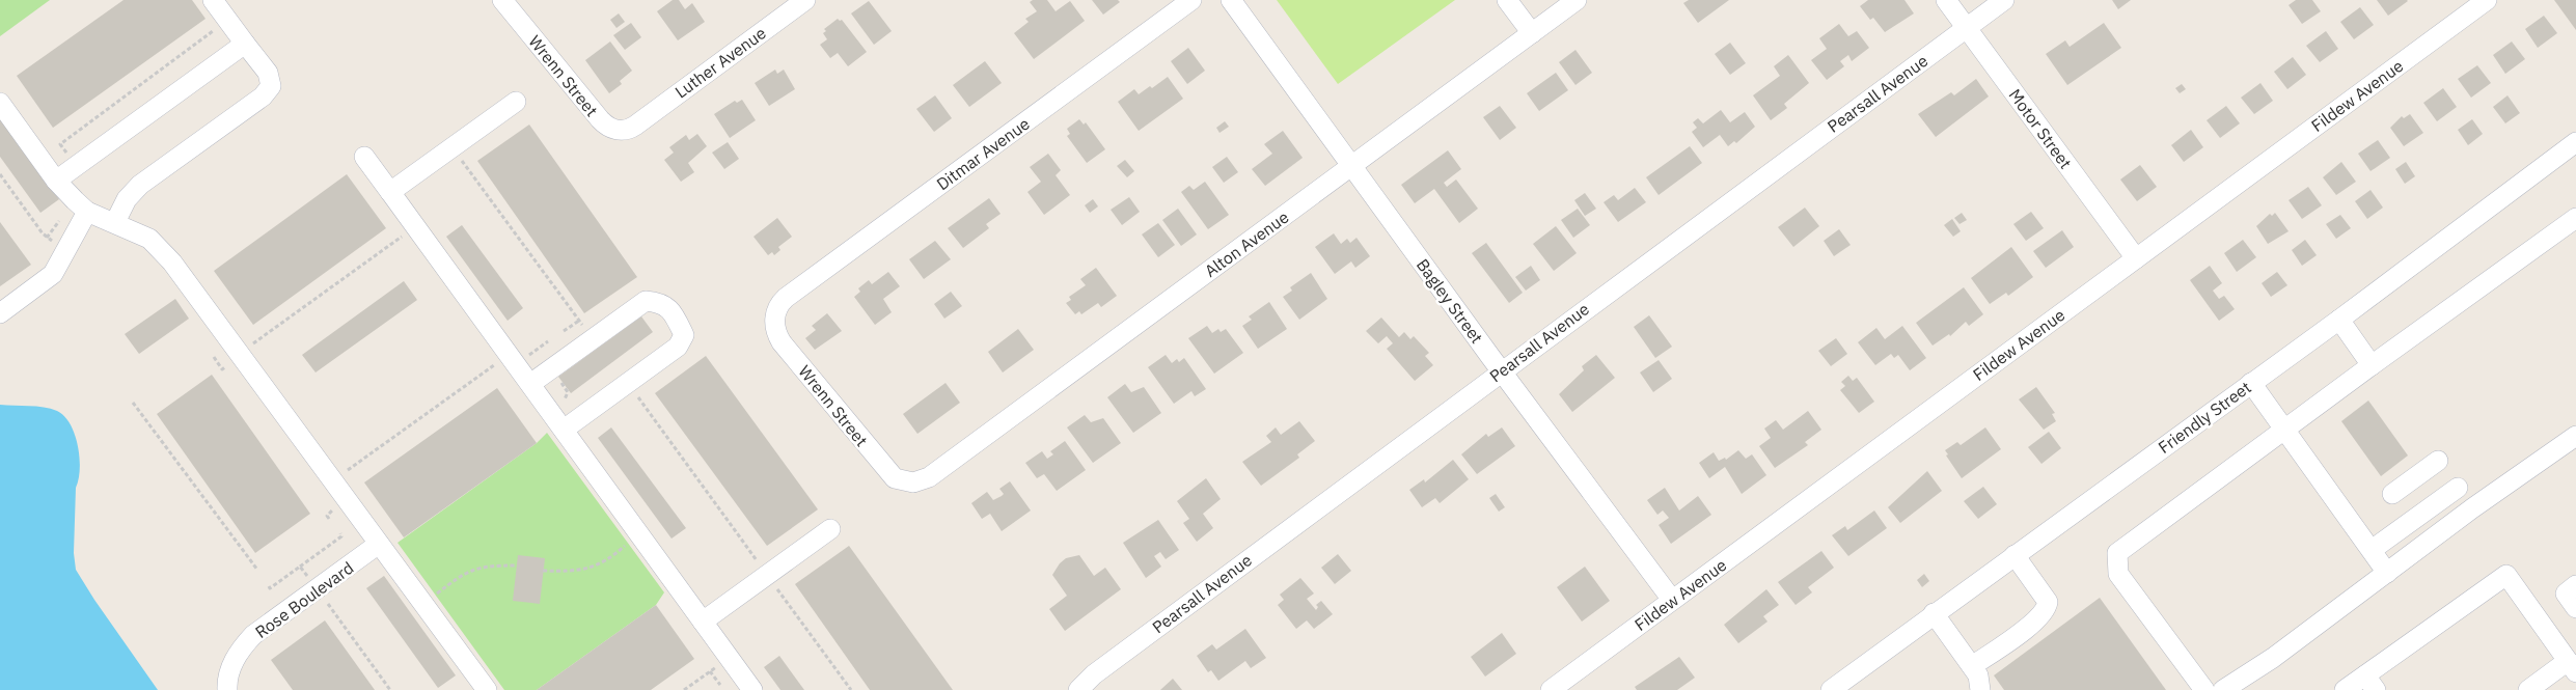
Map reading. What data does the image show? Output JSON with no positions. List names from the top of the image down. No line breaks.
{"streets":{"street":["Luther Avenue","Wrenn Street","Pearsall Avenue","Fildew Avenue","Motor Street","Ditmar Avenue","Alton Avenue","Bagley Street","Friendly Street","Rose Boulevard"]},"crossings":[["Luther Avenue","Wrenn Street"],["Wrenn Street","Ditmar Avenue"],["Wrenn Street","Alton Avenue"],["Pearsall Avenue","Motor Street"],["Pearsall Avenue","Bagley Street"],["Fildew Avenue","Motor Street"],["Fildew Avenue","Bagley Street"],["Alton Avenue","Bagley Street"]]}
